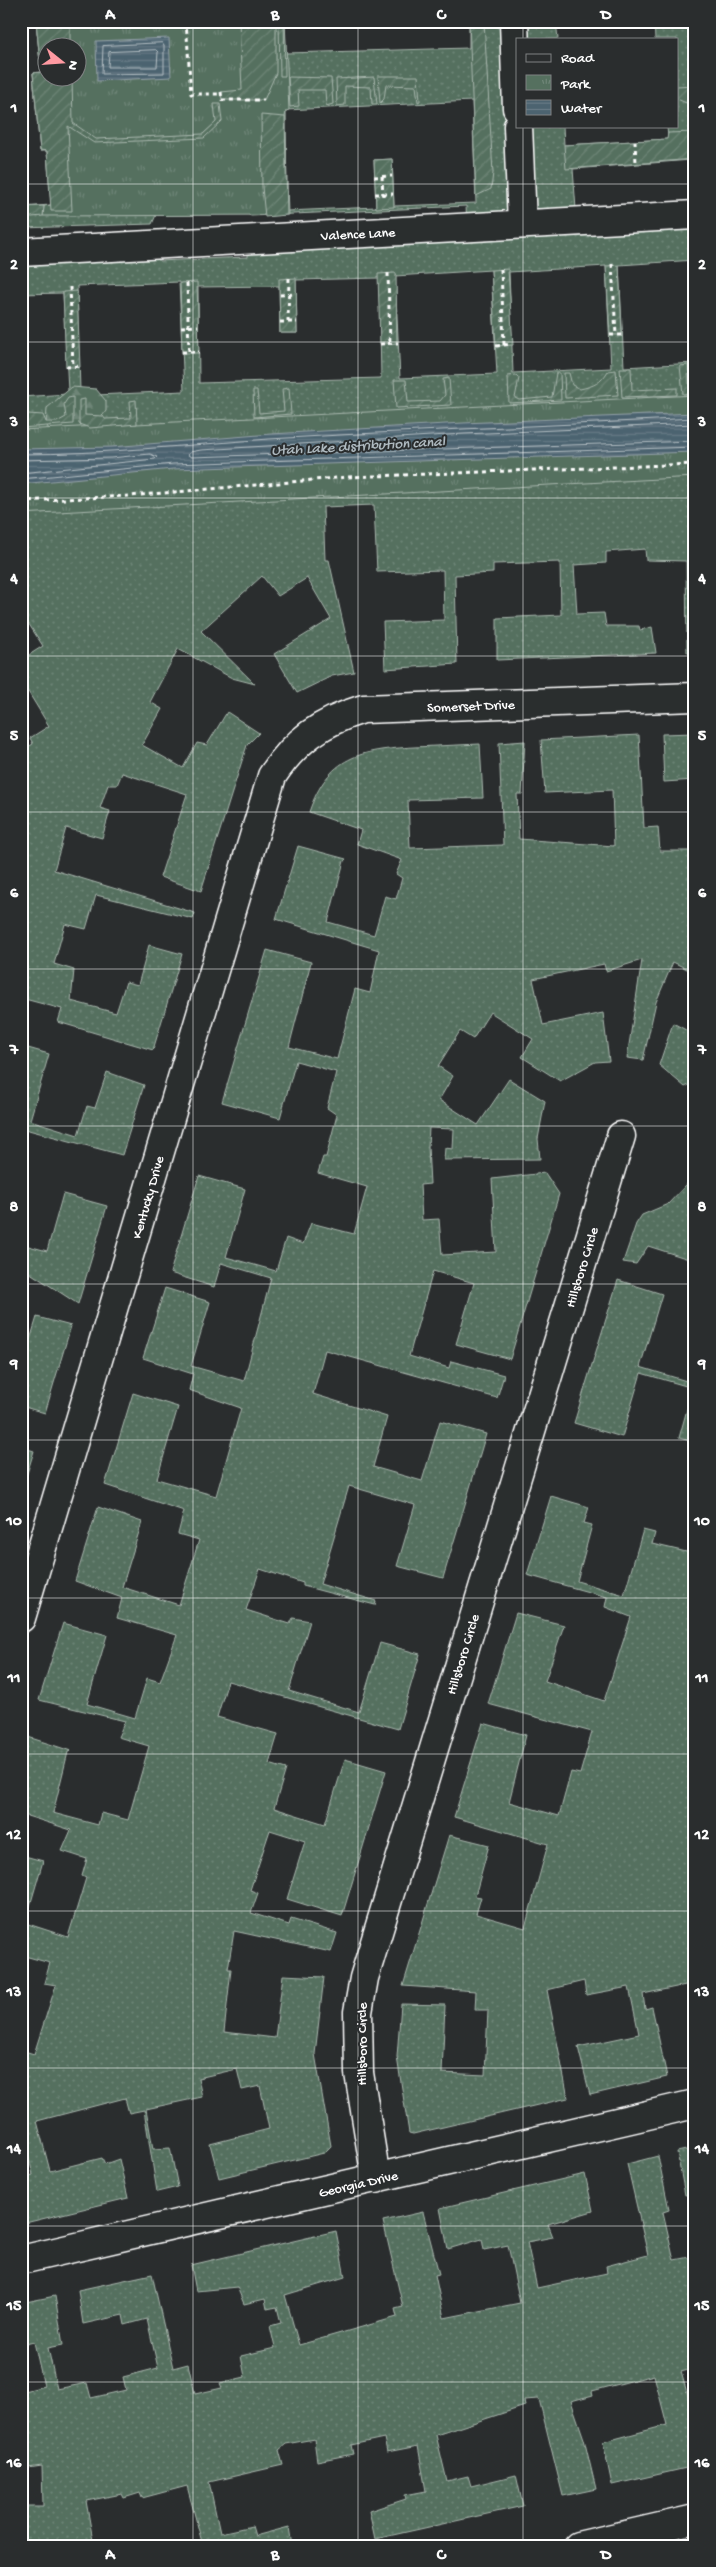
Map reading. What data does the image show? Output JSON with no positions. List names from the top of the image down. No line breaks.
{"streets":{"street":["Valence Lane","Somerset Drive","Kentucky Drive","Hillsboro Circle","Georgia Drive"]},"crossings":[["Somerset Drive","Kentucky Drive"],["Hillsboro Circle","Georgia Drive"]],"water":["Utah Lake distribution canal"],"legend":["Road","Park","Water"],"north":"right","grid":{"columns":["A","B","C","D"],"rows":["1","2","3","4","5","6","7","8","9","10","11","12","13","14","15","16"]}}
